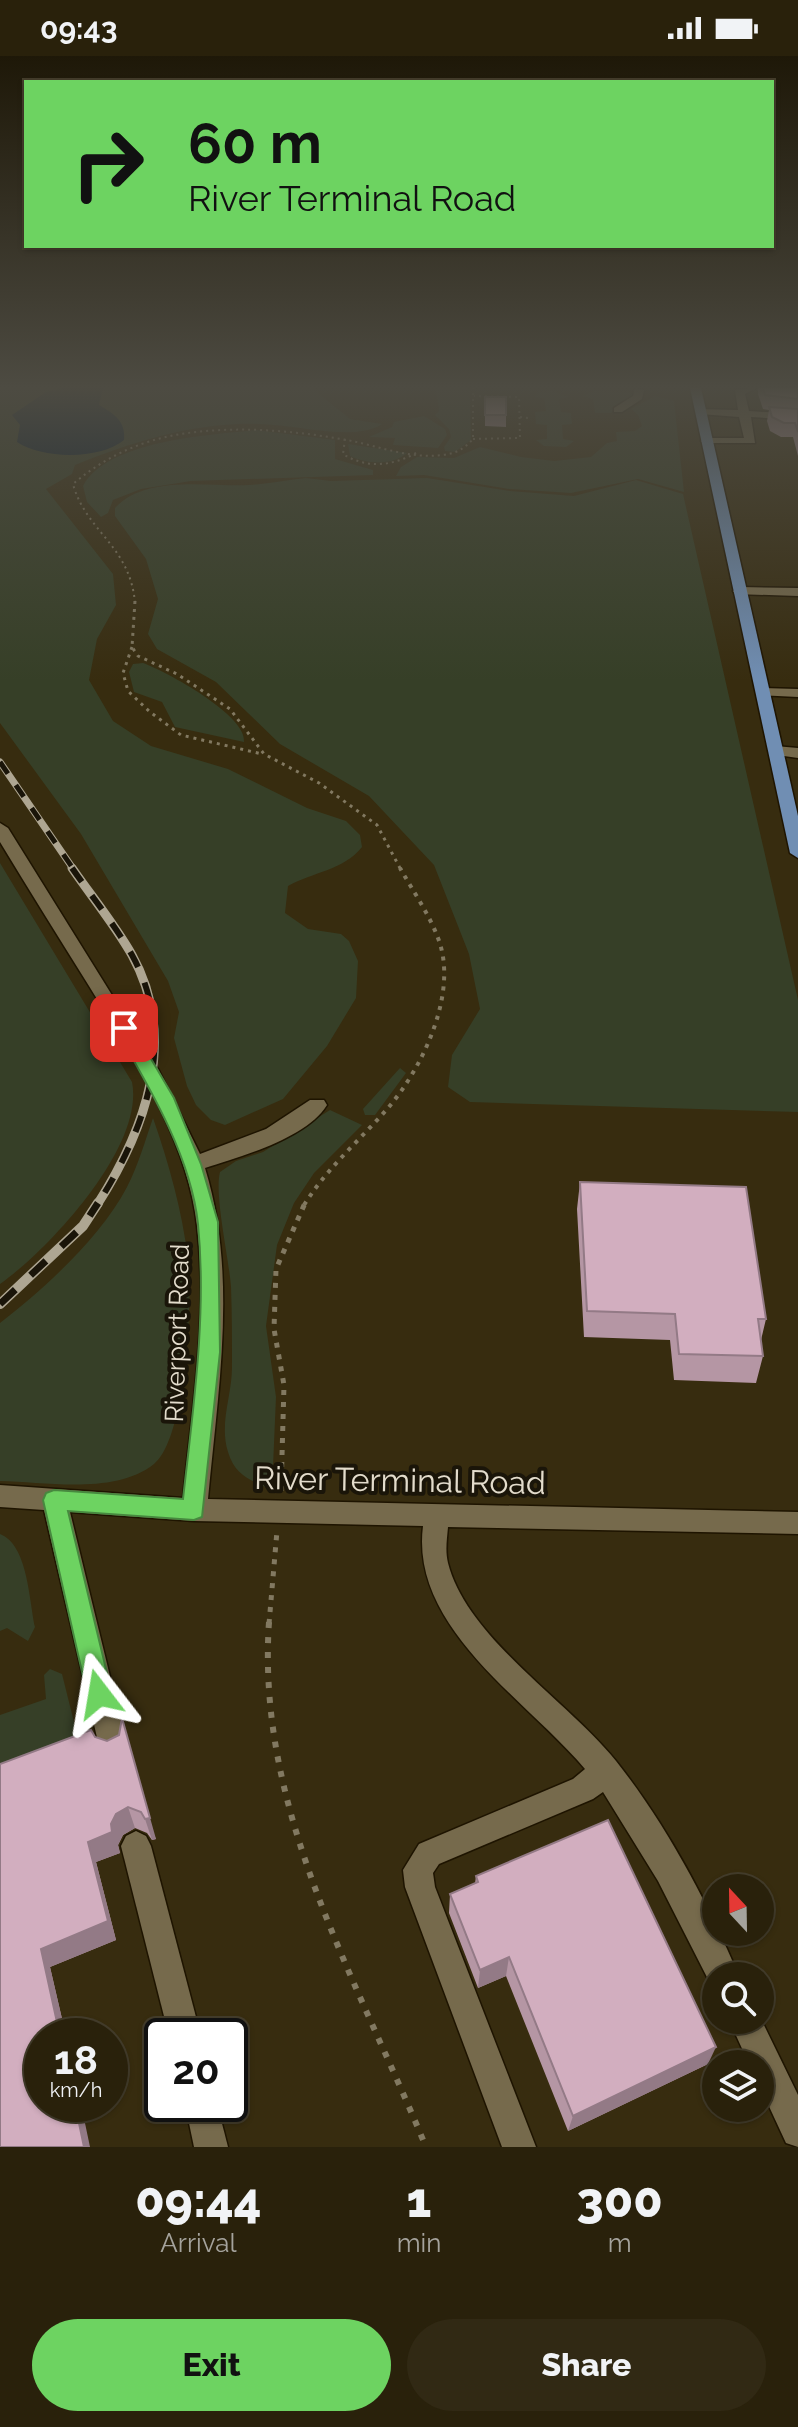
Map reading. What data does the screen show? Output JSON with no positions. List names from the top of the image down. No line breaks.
{"streets":{"street":["Riverport Road","River Terminal Road"]},"crossings":[["Riverport Road","River Terminal Road"]],"north":"top","page":{"status":"09:43","turn":["60 m","River Terminal Road"],"speed":"18 km/h","limit":"20","eta":["09:44","Arrival","1","min","300","m"],"buttons":["Exit","Share"]}}
